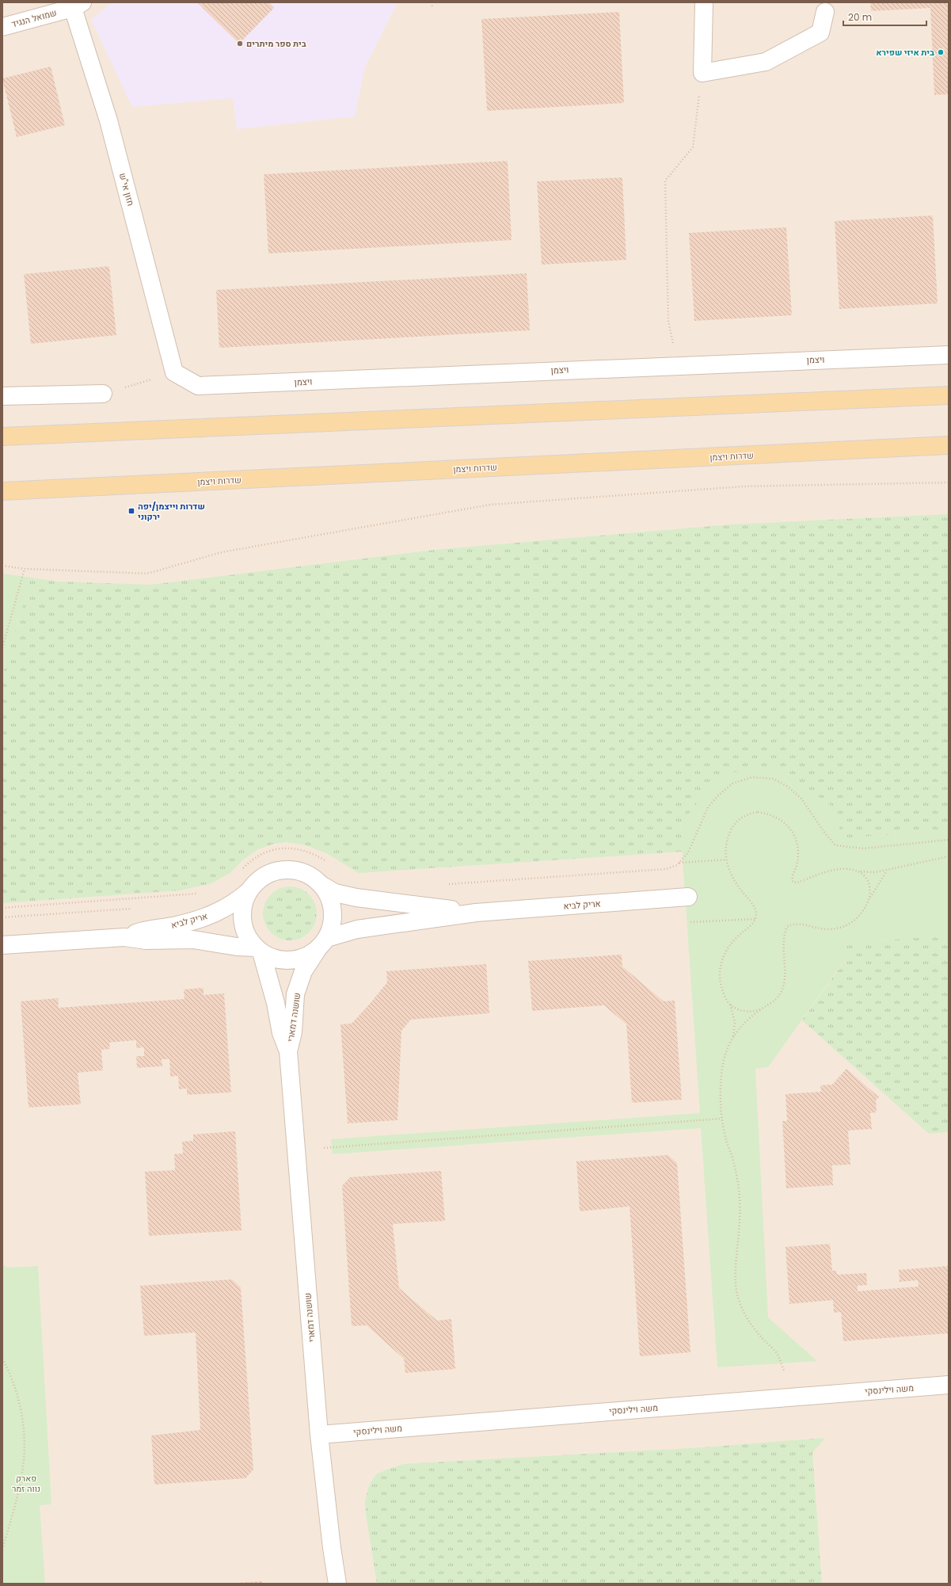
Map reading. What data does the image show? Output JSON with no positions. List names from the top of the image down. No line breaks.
{"streets":{"main road":["שדרות ויצמן"],"street":["שמואל הנגיד","חזון אי\"ש","ויצמן","אריק לביא","שושנה דמארי","משה וילינסקי"]},"crossings":[["שמואל הנגיד","חזון אי\"ש"],["חזון אי\"ש","ויצמן"],["אריק לביא","שושנה דמארי"],["שושנה דמארי","משה וילינסקי"]],"parks":["פארק נווה זמר"],"places":{"other":["בית ספר מיתרים","בית איזי שפירא"],"transit":["שדרות וייצמן/יפה ירקוני"]},"scale_bar":"20 m"}
